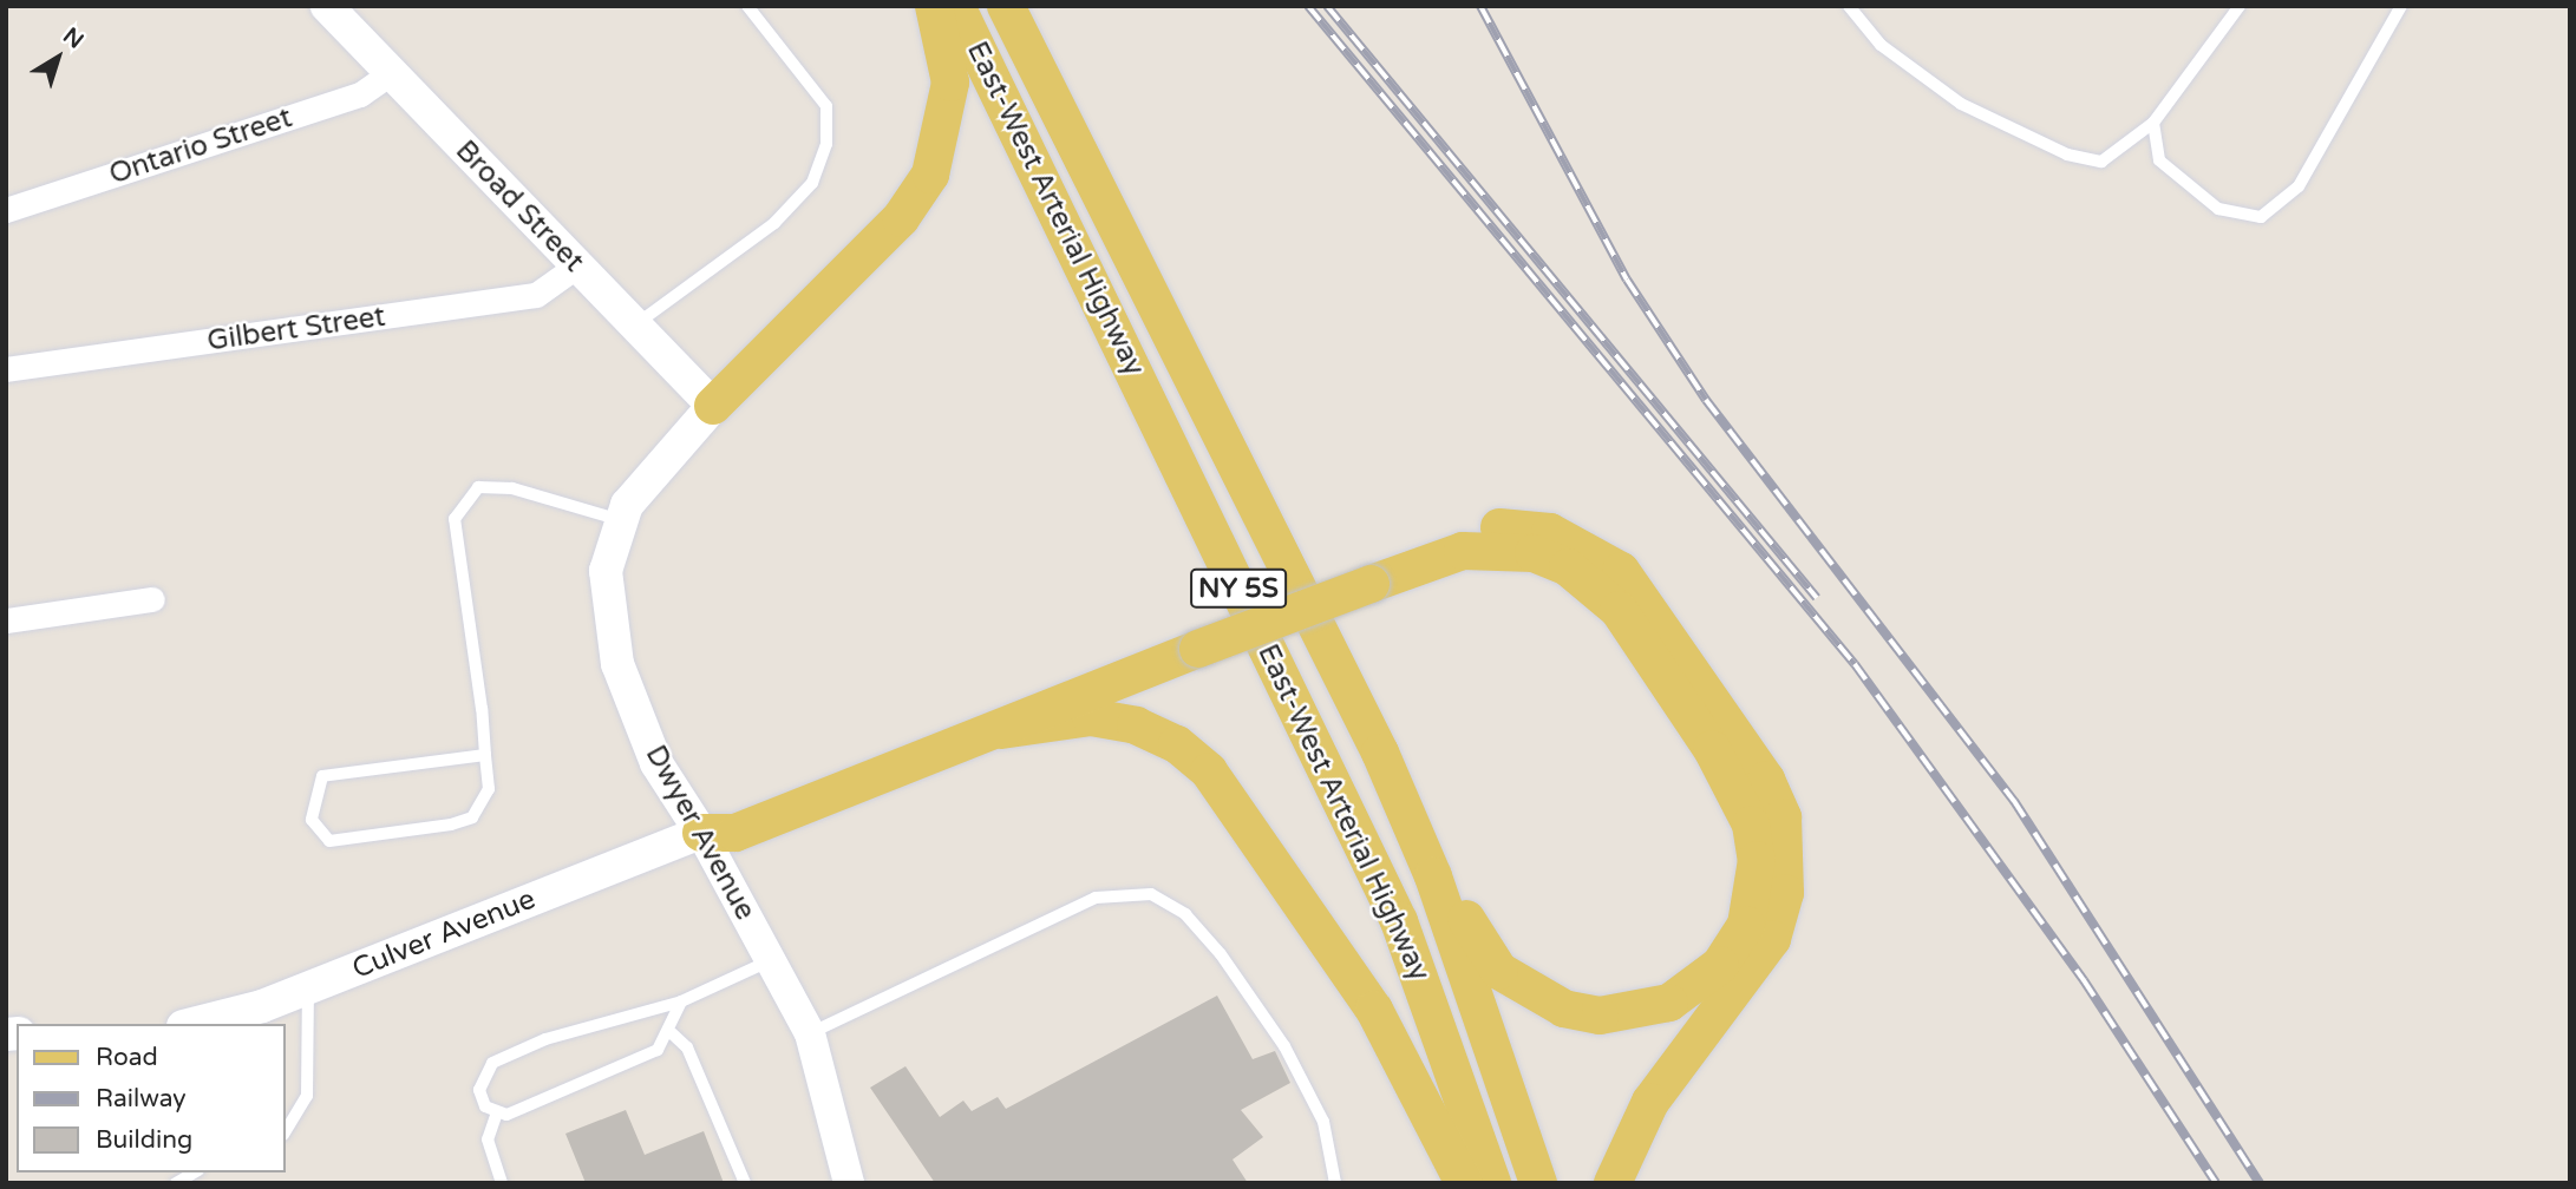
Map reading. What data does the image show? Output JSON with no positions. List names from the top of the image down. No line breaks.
{"streets":{"main road":["Broad Street","East-West Arterial Highway","NY 5S","Dwyer Avenue","Culver Avenue"],"street":["Ontario Street","Gilbert Street"]},"crossings":[["Ontario Street","Broad Street"],["Broad Street","Gilbert Street"],["Broad Street","Dwyer Avenue"],["Dwyer Avenue","Culver Avenue"]],"legend":["Road","Railway","Building"],"north":"top right"}
